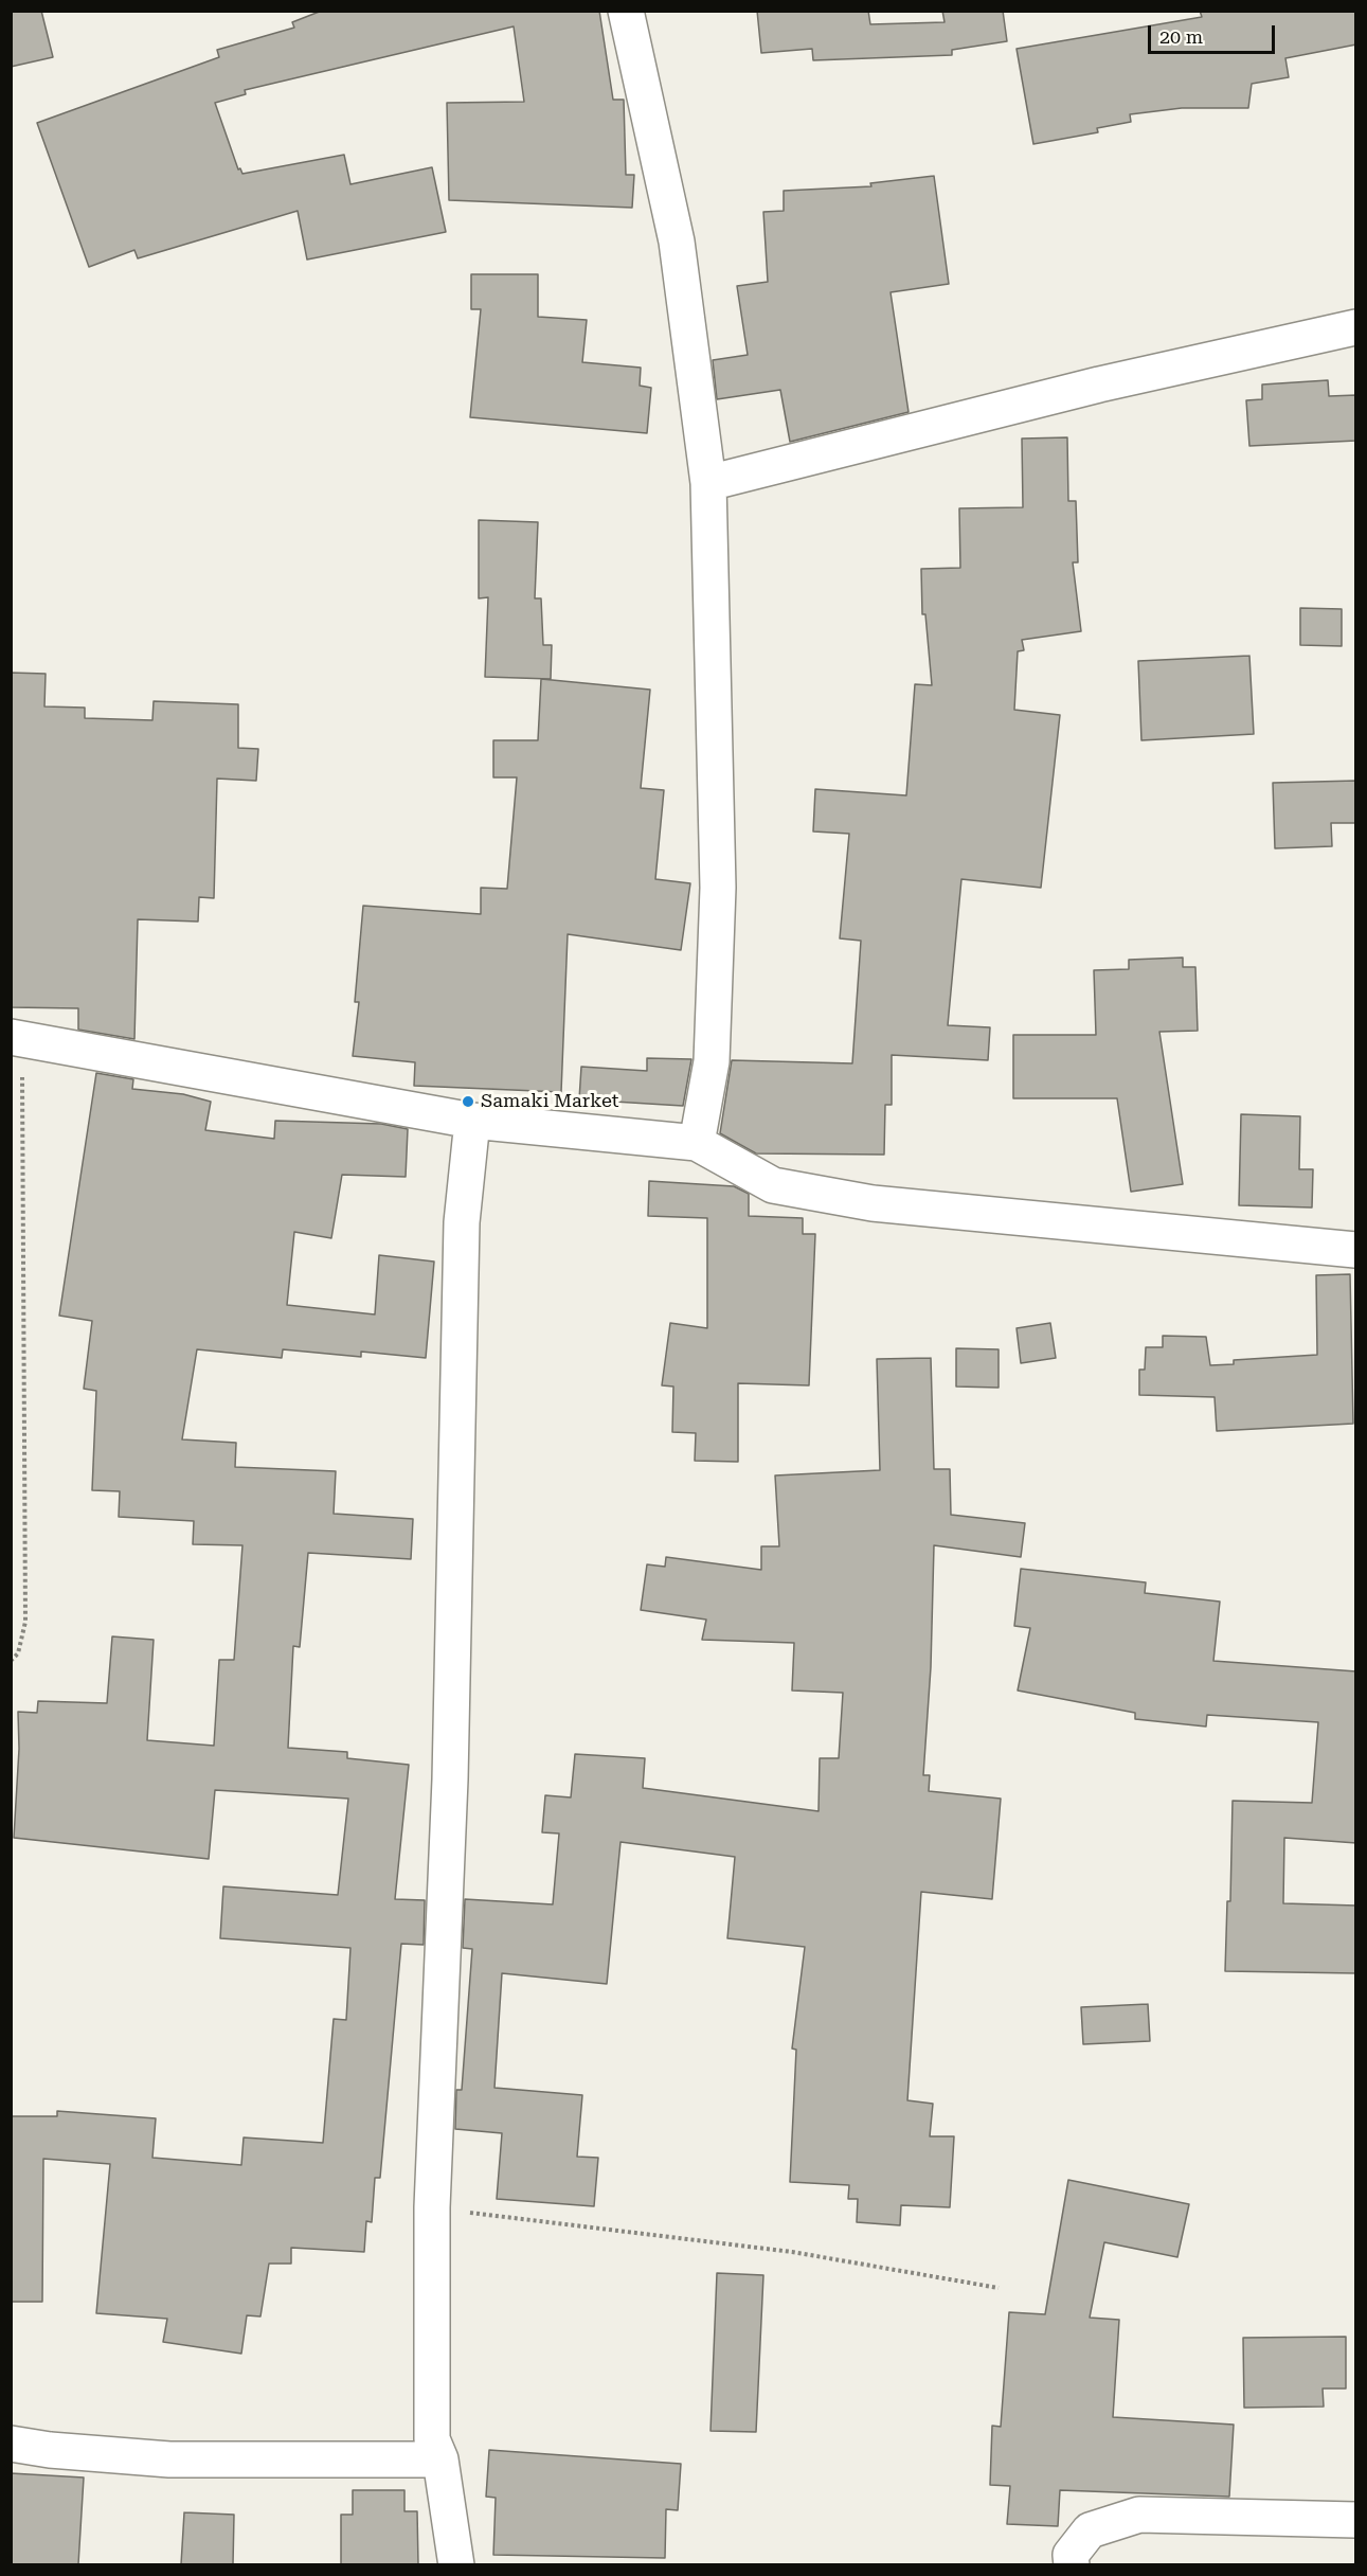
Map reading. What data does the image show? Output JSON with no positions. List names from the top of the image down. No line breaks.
{"places":["Samaki Market"],"scale_bar":"20 m"}
